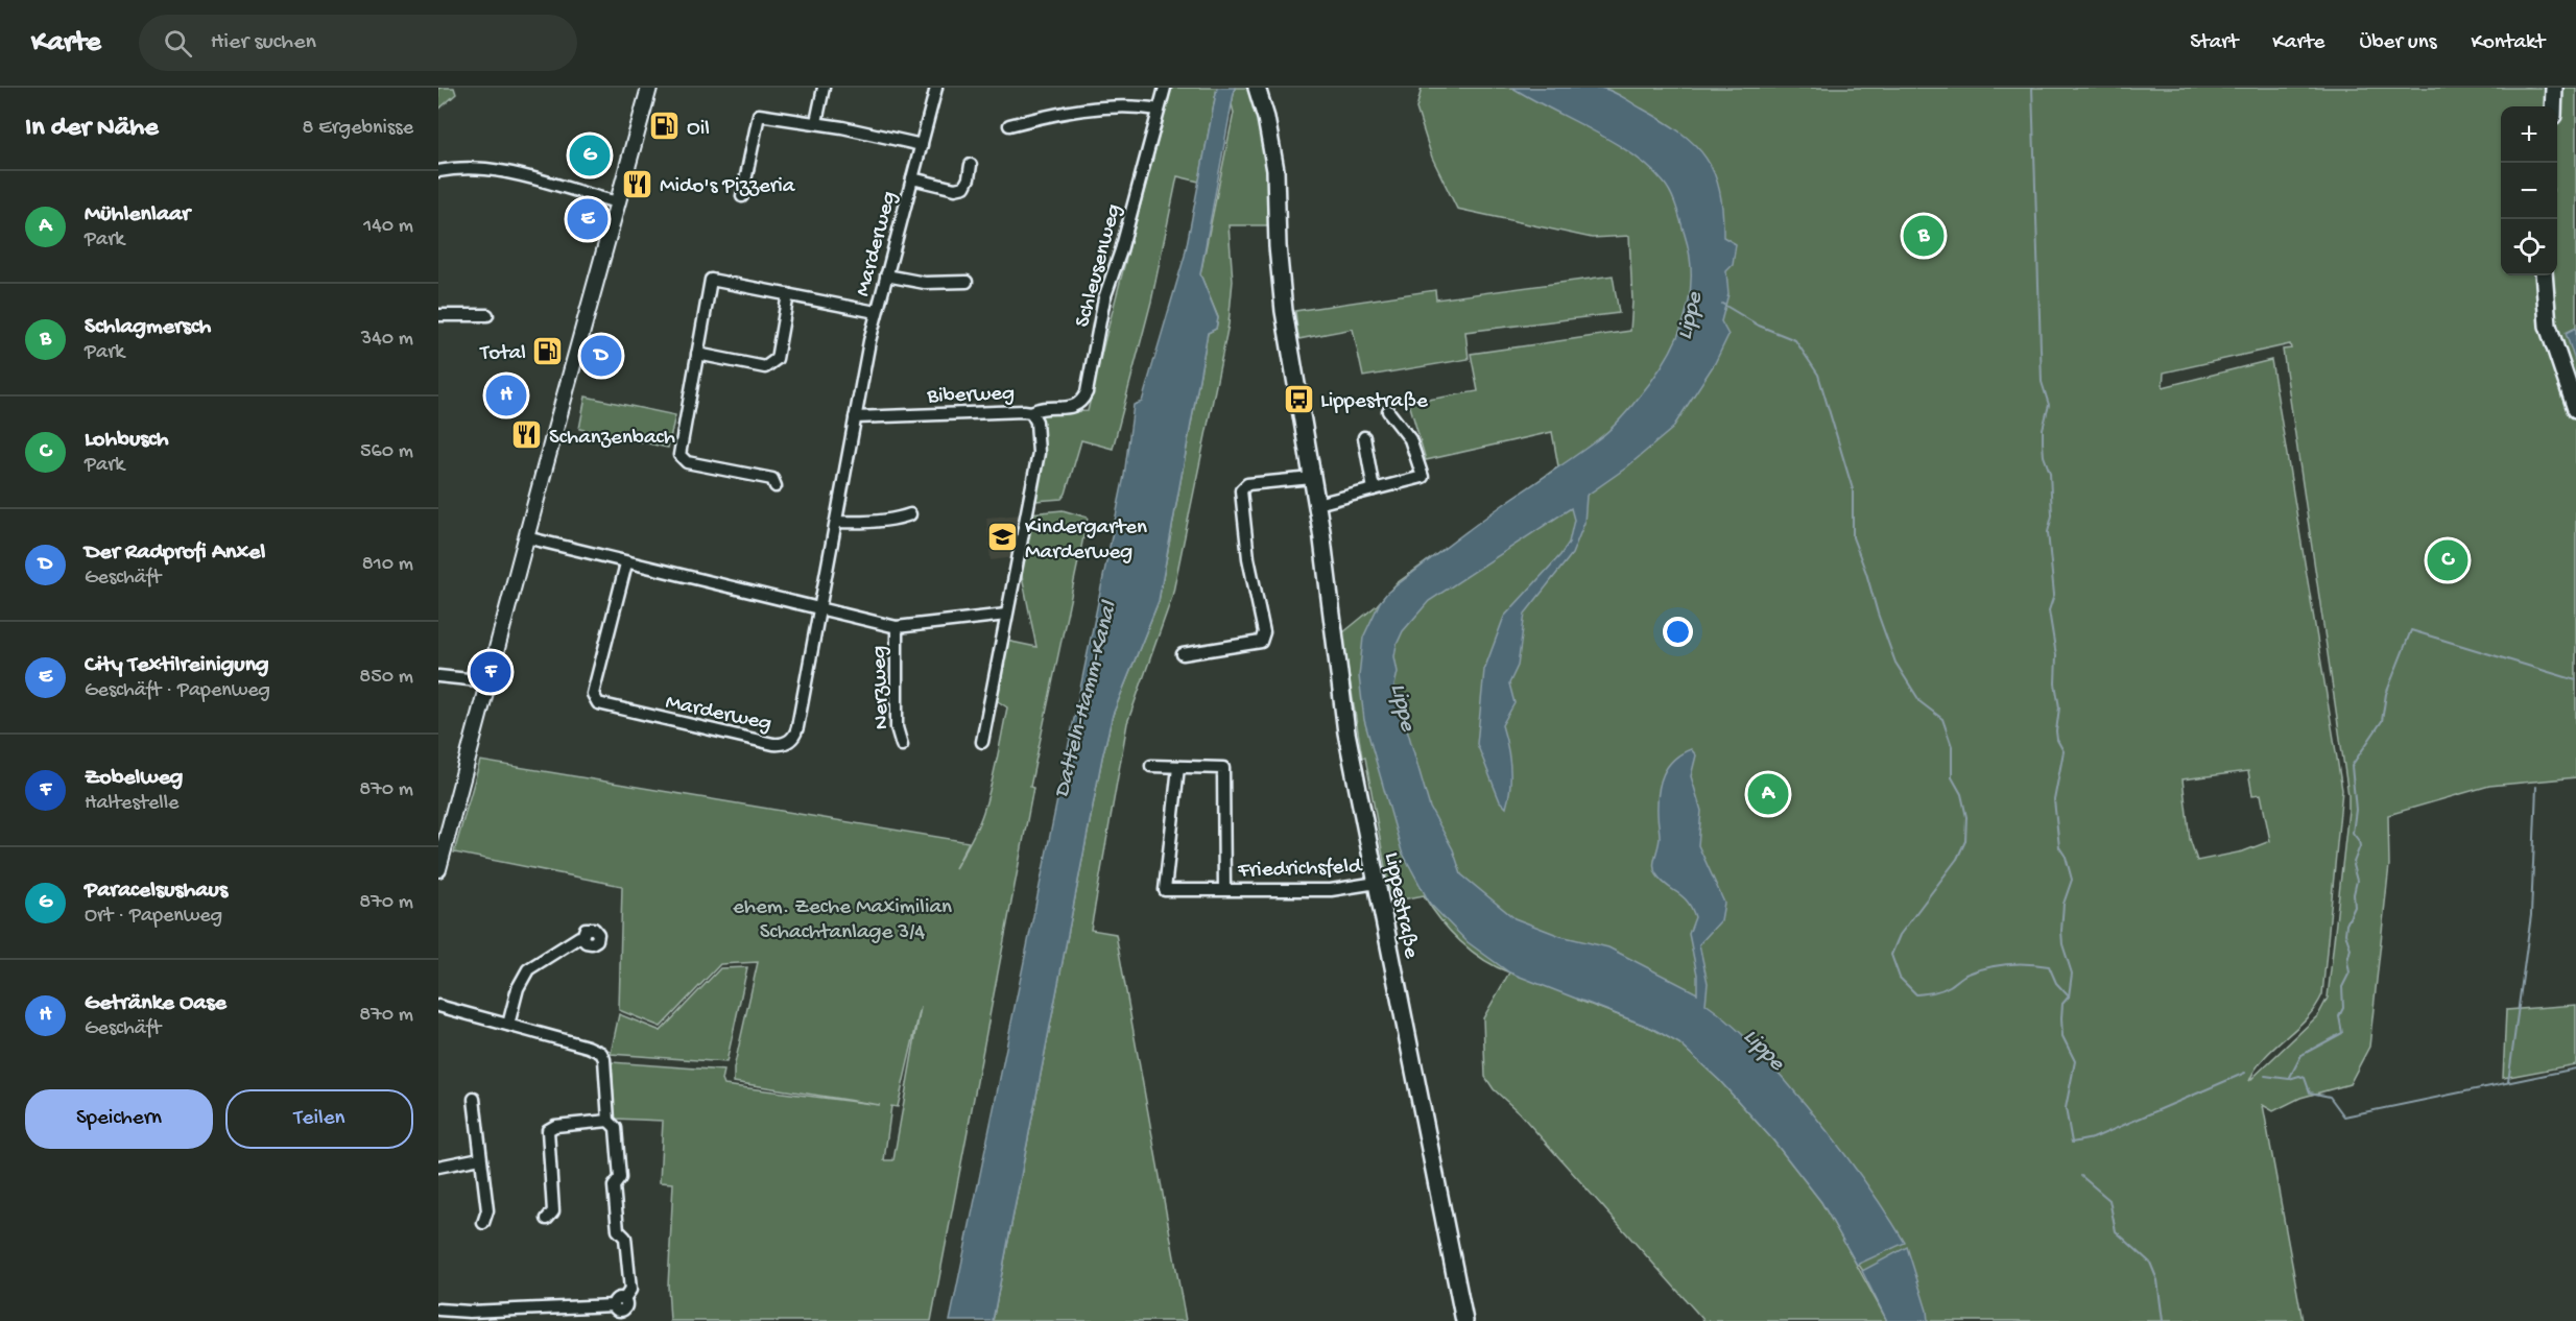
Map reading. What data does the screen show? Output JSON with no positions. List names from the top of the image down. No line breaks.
{"streets":{"main road":["Lippestraße"],"street":["Marderweg","Schleusenweg","Biberweg","Nerzweg","Friedrichsfeld"]},"crossings":[["Marderweg","Biberweg"],["Schleusenweg","Biberweg"],["Friedrichsfeld","Lippestraße"]],"water":["Lippe","Datteln-Hamm-Kanal"],"parks":["ehem. Zeche Maximilian Schachtanlage 3/4"],"places":{"fuel station":["Oil","Total"],"restaurant":["Mido's Pizzeria","Schanzenbach"],"bus stop":["Lippestraße"],"school or university":["Kindergarten Marderweg"]},"page":{"header":"Karte","search":"Hier suchen","nav":["Start","Karte","Über uns","Kontakt"],"heading":["In der Nähe","8 Ergebnisse"],"map_buttons":["+","−"],"pins":["G","E","B","D","H","C","F","A"],"list":[{"mark":"A","name":"Mühlenlaar","note":"Park","value":"140 m"},{"mark":"B","name":"Schlagmersch","note":"Park","value":"340 m"},{"mark":"C","name":"Lohbusch","note":"Park","value":"560 m"},{"mark":"D","name":"Der Radprofi Anxel","note":"Geschäft","value":"810 m"},{"mark":"E","name":"City Textilreinigung","note":"Geschäft · Papenweg","value":"850 m"},{"mark":"F","name":"Zobelweg","note":"Haltestelle","value":"870 m"},{"mark":"G","name":"Paracelsushaus","note":"Ort · Papenweg","value":"870 m"},{"mark":"H","name":"Getränke Oase","note":"Geschäft","value":"870 m"}],"buttons":["Speichern","Teilen"]}}
